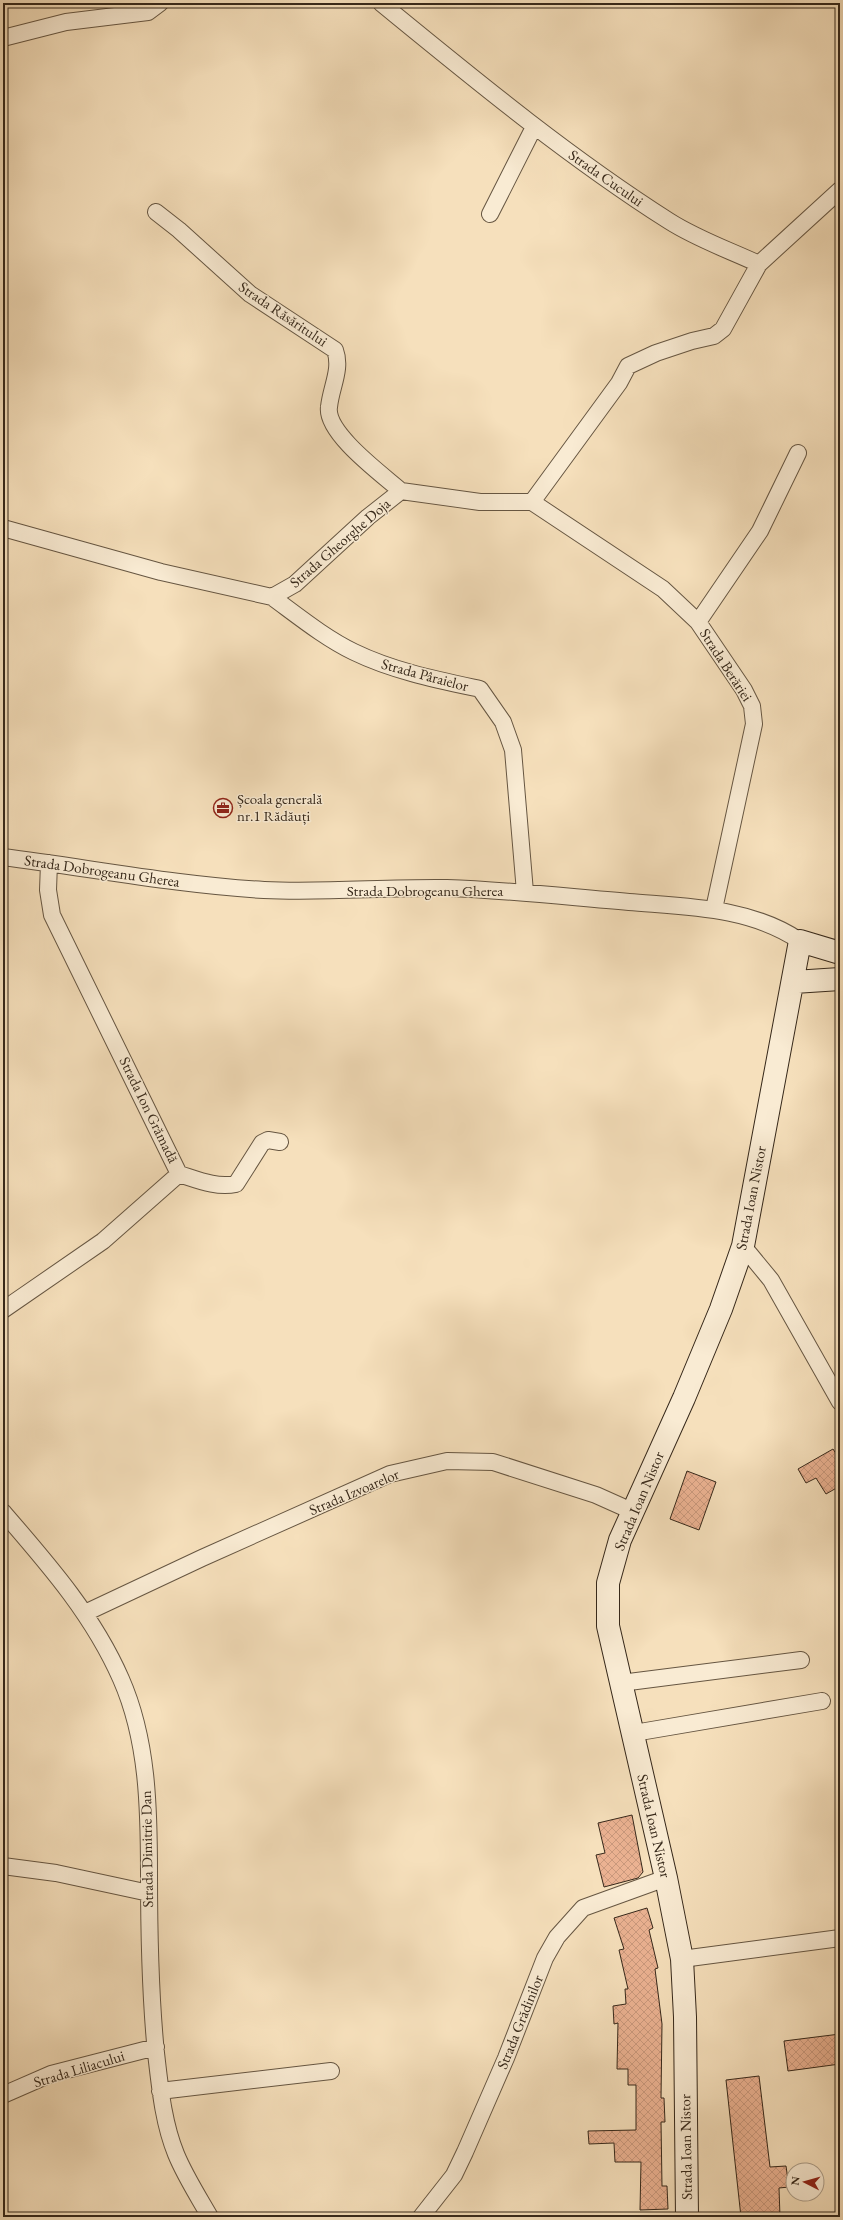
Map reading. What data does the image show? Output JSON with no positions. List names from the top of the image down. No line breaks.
{"streets":{"street":["Strada Cucului","Strada Răsăritului","Strada Gheorghe Doja","Strada Berăriei","Strada Pâraielor","Strada Dobrogeanu Gherea","Strada Ion Grămadă","Strada Ioan Nistor","Strada Izvoarelor","Strada Dimitrie Dan","Strada Grădinilor","Strada Liliacului"]},"crossings":[["Strada Răsăritului","Strada Gheorghe Doja"],["Strada Gheorghe Doja","Strada Berăriei"],["Strada Gheorghe Doja","Strada Pâraielor"],["Strada Berăriei","Strada Dobrogeanu Gherea"],["Strada Pâraielor","Strada Dobrogeanu Gherea"],["Strada Dobrogeanu Gherea","Strada Ion Grămadă"],["Strada Dobrogeanu Gherea","Strada Ioan Nistor"],["Strada Ioan Nistor","Strada Izvoarelor"],["Strada Ioan Nistor","Strada Grădinilor"],["Strada Izvoarelor","Strada Dimitrie Dan"],["Strada Dimitrie Dan","Strada Liliacului"]],"places":{"office":["Școala generală nr.1 Rădăuți"]},"north":"left"}
